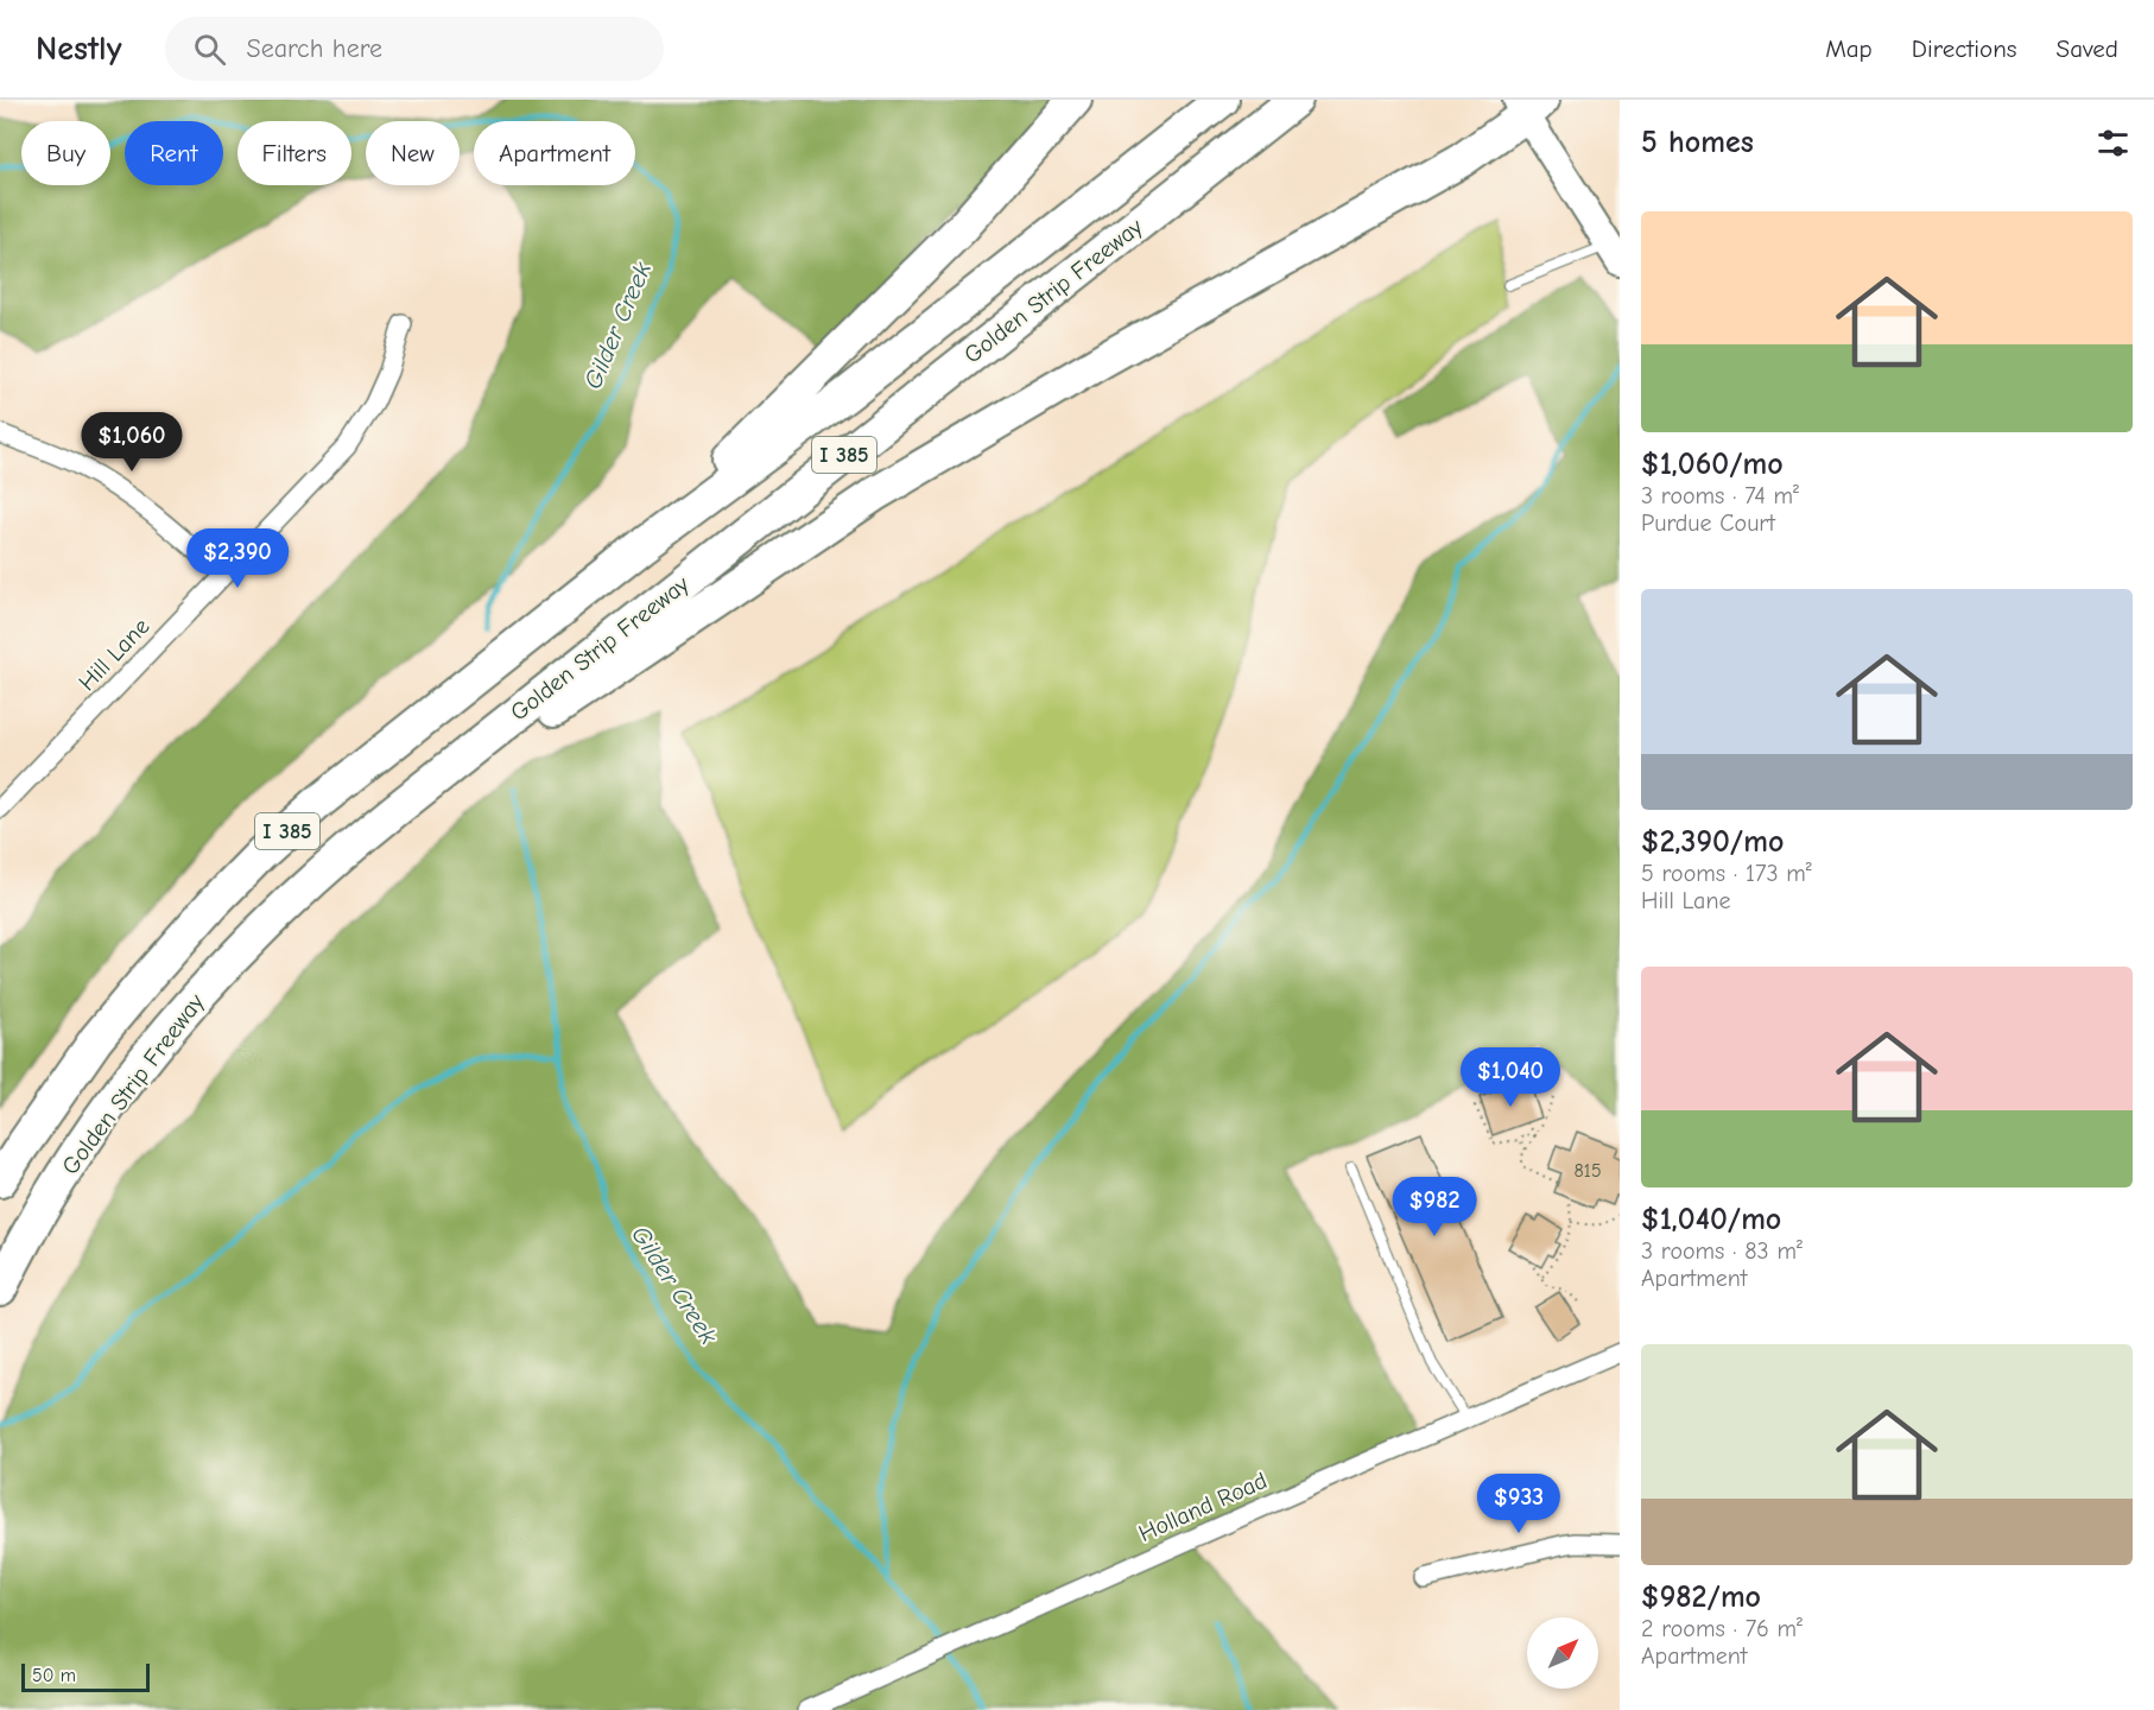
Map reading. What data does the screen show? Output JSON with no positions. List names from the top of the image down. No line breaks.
{"streets":{"highway":["Golden Strip Freeway","I 385"],"street":["Hill Lane","Holland Road"]},"water":["Gilder Creek"],"house_numbers":["815"],"scale_bar":"50 m","north":"top right","page":{"header":"Nestly","search":"Search here","nav":["Map","Directions","Saved"],"heading":"5 homes","chip":["Buy","Rent","Filters","New","Apartment"],"list":[{"name":"$1,060/mo","note":"3 rooms · 74 m² · Purdue Court"},{"name":"$2,390/mo","note":"5 rooms · 173 m² · Hill Lane"},{"name":"$1,040/mo","note":"3 rooms · 83 m² · Apartment"},{"name":"$982/mo","note":"2 rooms · 76 m² · Apartment"}],"price":["$1,060","$2,390","$1,040","$982","$933"],"scale":"50 m"}}
